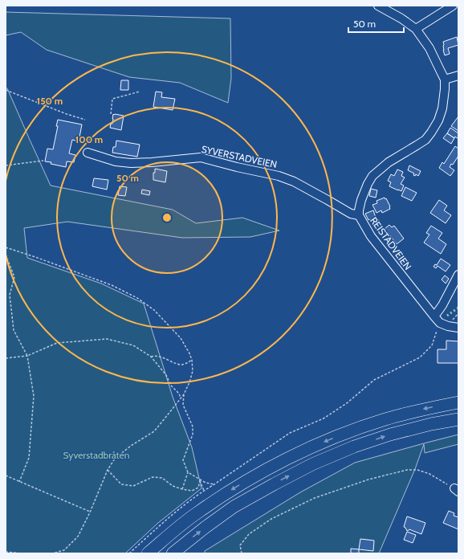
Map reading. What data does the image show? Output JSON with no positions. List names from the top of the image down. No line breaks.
{"streets":{"street":["SYVERSTADVEIEN","REISTADVEIEN"]},"crossings":[["SYVERSTADVEIEN","REISTADVEIEN"]],"parks":["Syverstadbråten"],"scale_bar":"50 m","rings":["150 m","100 m","50 m"]}
